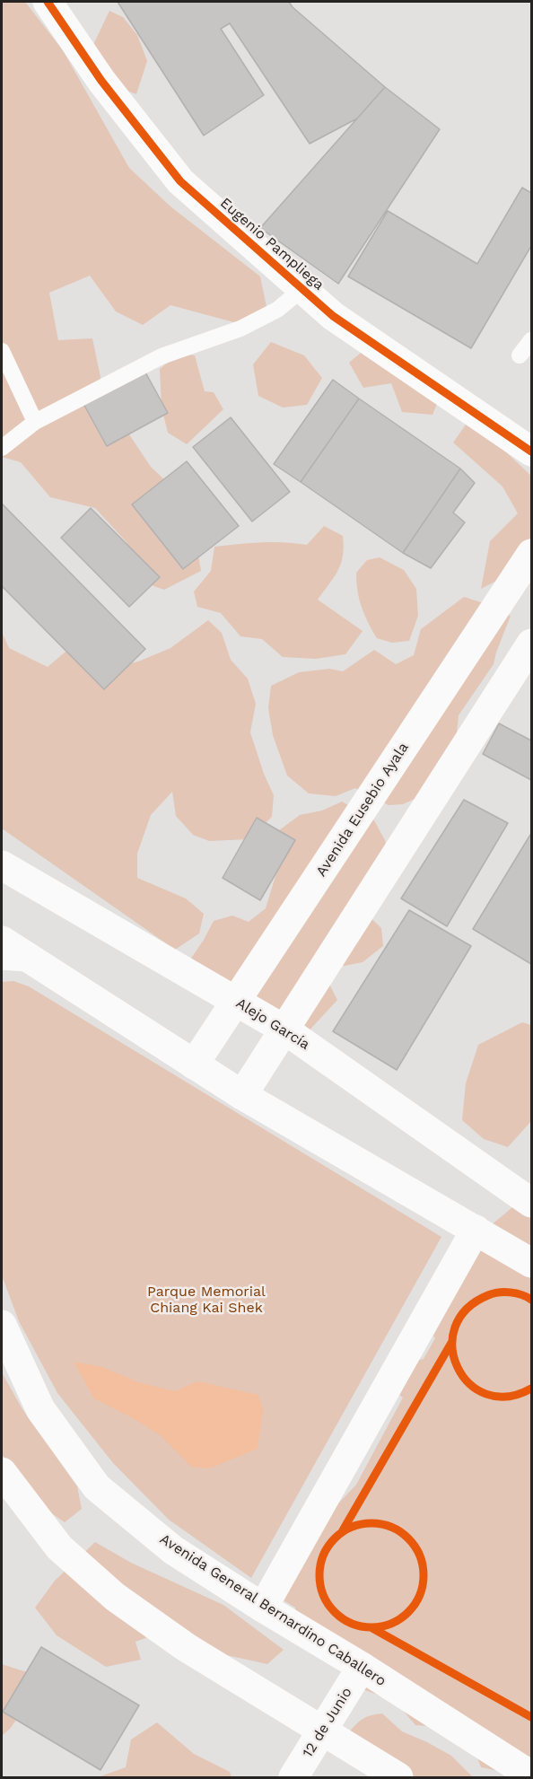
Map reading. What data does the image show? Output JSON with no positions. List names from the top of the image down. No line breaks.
{"streets":{"street":["Eugenio Pampliega","Avenida Eusebio Ayala","Alejo García","Avenida General Bernardino Caballero","12 de Junio"]},"crossings":[["Avenida Eusebio Ayala","Alejo García"],["Avenida General Bernardino Caballero","12 de Junio"]],"parks":["Parque Memorial Chiang Kai Shek"]}
